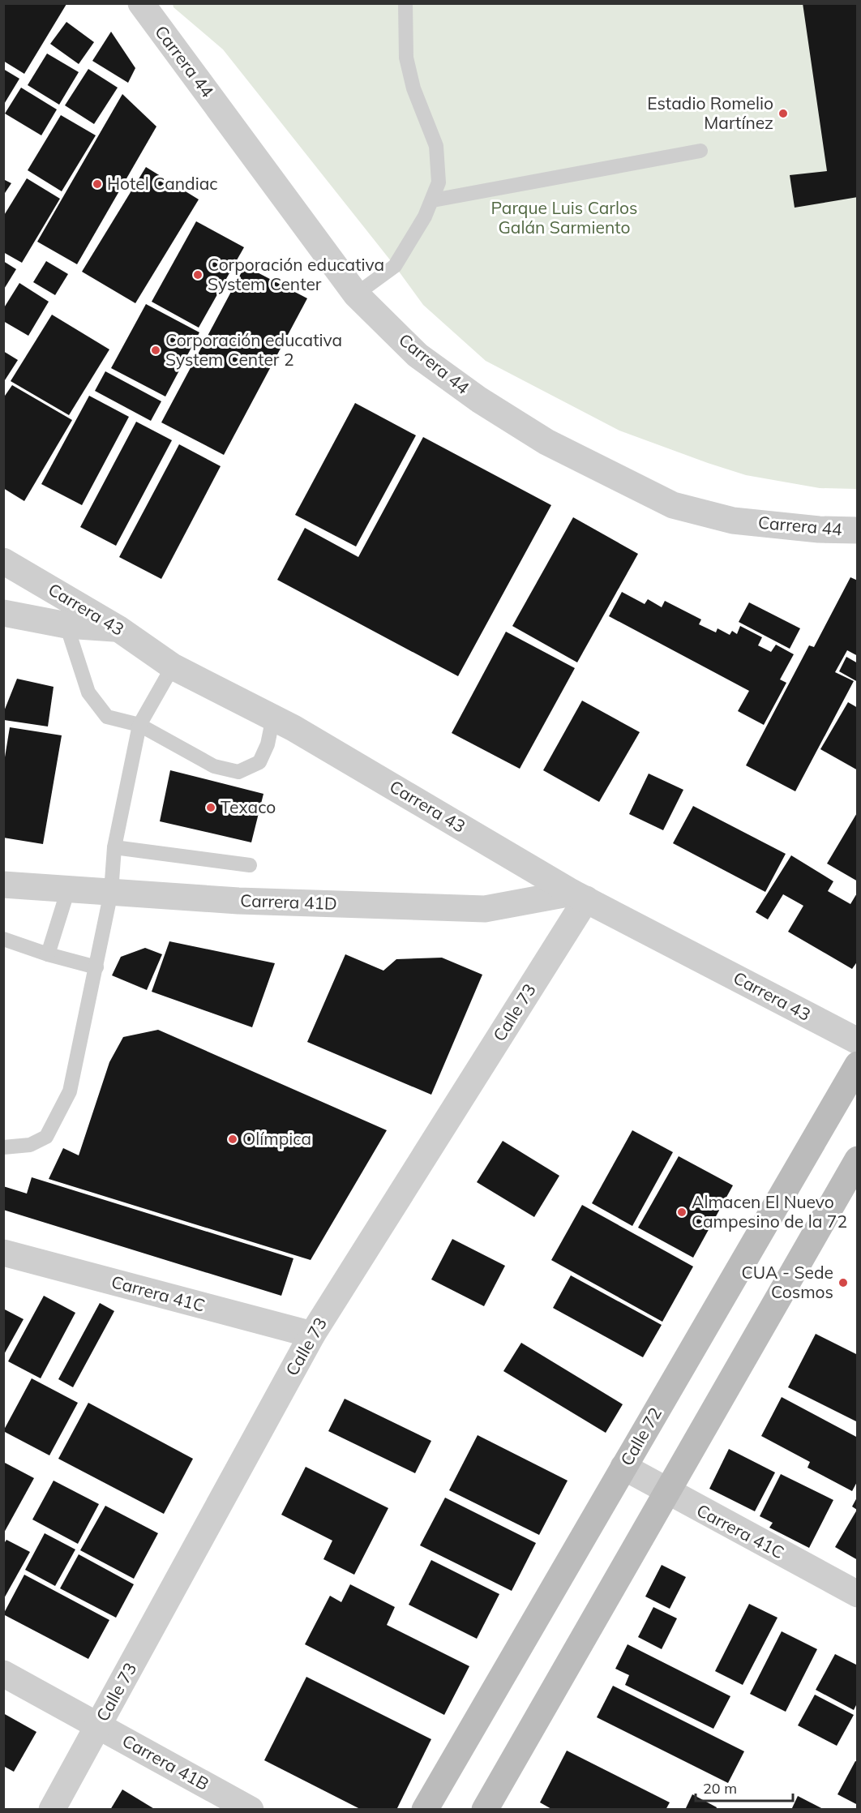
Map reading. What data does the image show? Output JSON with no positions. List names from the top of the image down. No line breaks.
{"streets":{"main road":["Calle 72"],"street":["Carrera 44","Carrera 43","Carrera 41D","Calle 73","Carrera 41C","Carrera 41B"]},"crossings":[["Carrera 43","Carrera 41D"],["Carrera 43","Calle 73"],["Carrera 41D","Calle 73"],["Calle 73","Carrera 41C"],["Calle 73","Carrera 41B"],["Carrera 41C","Calle 72"]],"parks":["Parque Luis Carlos Galán Sarmiento"],"places":["Estadio Romelio Martínez","Hotel Candiac","Corporación educativa System Center","Corporación educativa System Center 2","Texaco","Olímpica","Almacen El Nuevo Campesino de la 72","CUA - Sede Cosmos"],"scale_bar":"20 m"}
